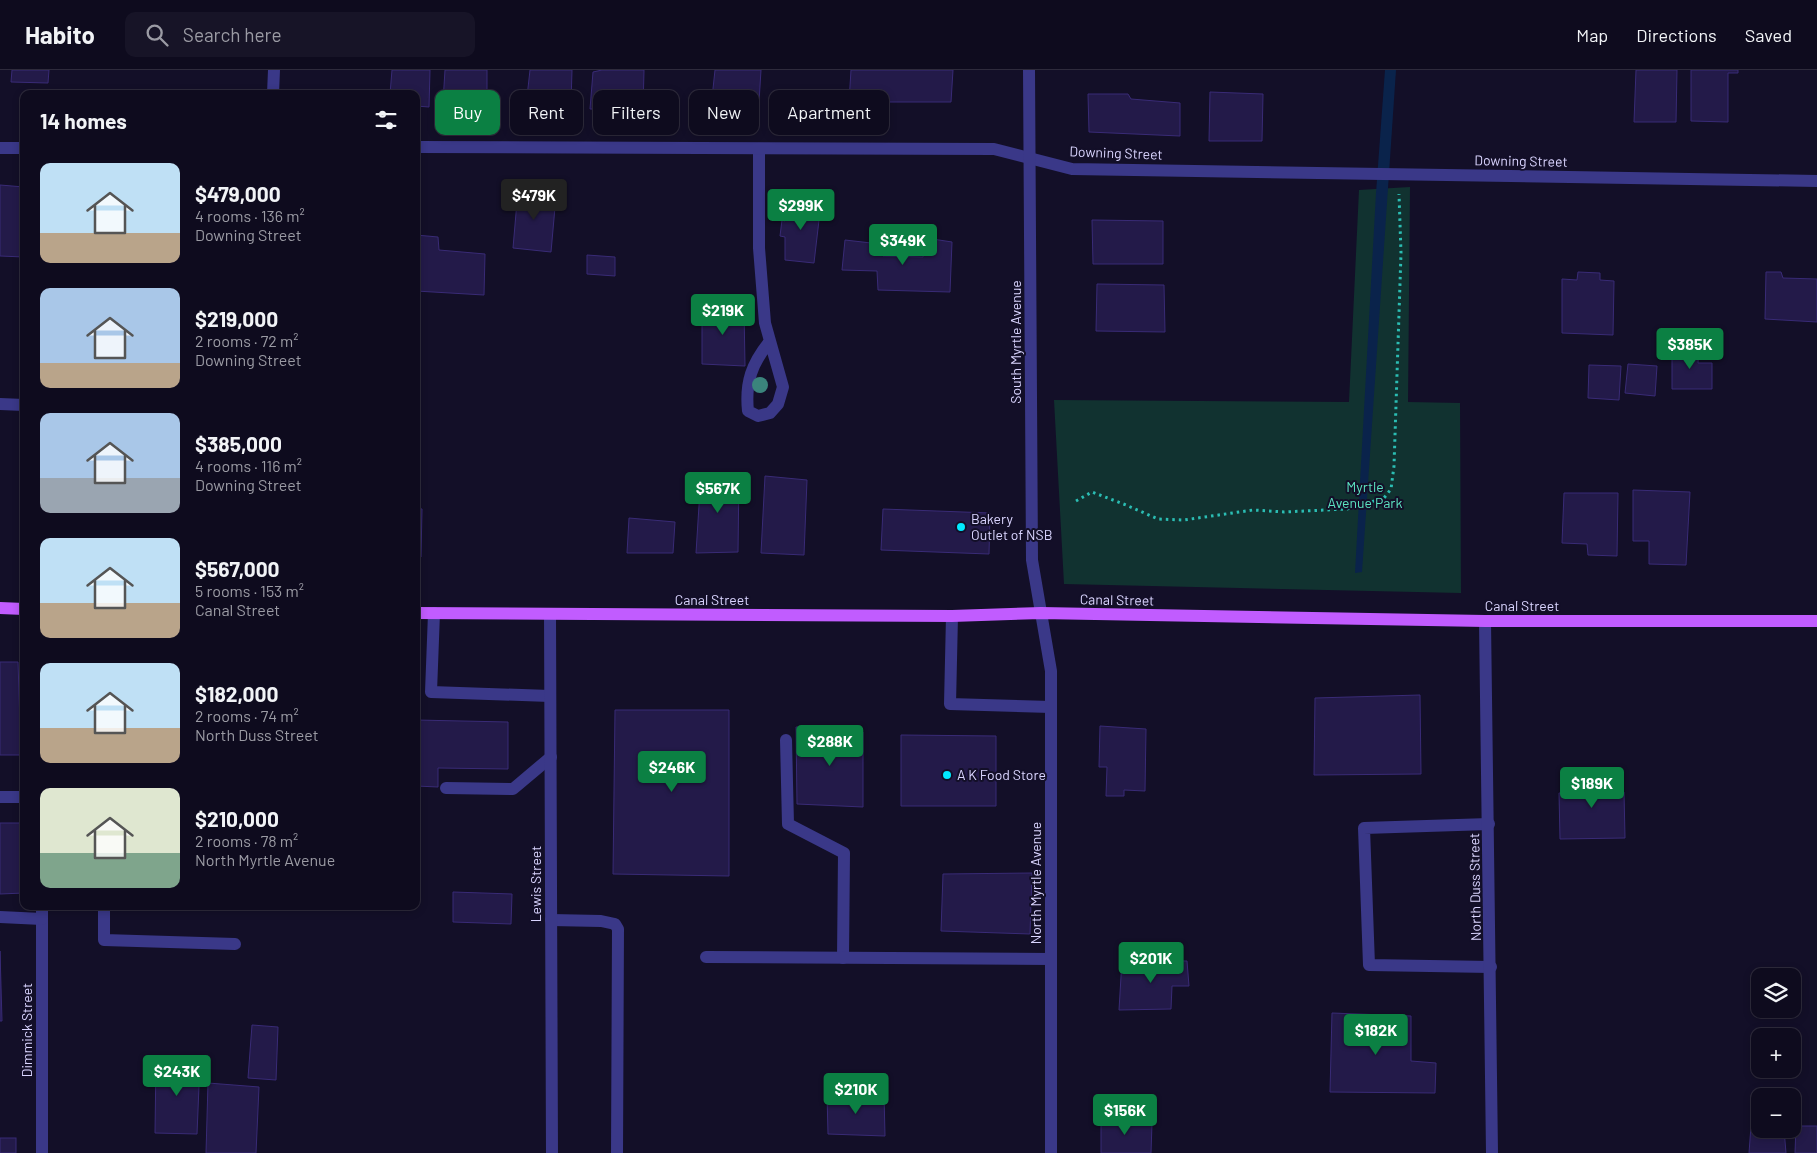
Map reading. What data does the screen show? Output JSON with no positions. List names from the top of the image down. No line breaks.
{"streets":{"main road":["Canal Street"],"street":["Downing Street","South Myrtle Avenue","North Myrtle Avenue","Lewis Street","North Duss Street","Dimmick Street"]},"crossings":[["Downing Street","South Myrtle Avenue"],["South Myrtle Avenue","Canal Street"],["South Myrtle Avenue","North Myrtle Avenue"],["Canal Street","North Myrtle Avenue"],["Canal Street","Lewis Street"],["Canal Street","North Duss Street"]],"parks":["Myrtle Avenue Park"],"places":["Bakery Outlet of NSB","A K Food Store"],"page":{"header":"Habito","search":"Search here","nav":["Map","Directions","Saved"],"chip":["Buy","Rent","Filters","New","Apartment"],"heading":"14 homes","list":[{"name":"$479,000","note":"4 rooms · 136 m² · Downing Street"},{"name":"$219,000","note":"2 rooms · 72 m² · Downing Street"},{"name":"$385,000","note":"4 rooms · 116 m² · Downing Street"},{"name":"$567,000","note":"5 rooms · 153 m² · Canal Street"},{"name":"$182,000","note":"2 rooms · 74 m² · North Duss Street"},{"name":"$210,000","note":"2 rooms · 78 m² · North Myrtle Avenue"}],"price":["$479K","$299K","$349K","$219K","$385K","$567K","$288K","$246K","$189K","$201K","$182K","$243K","$210K","$156K"],"map_buttons":["+","−"]}}
